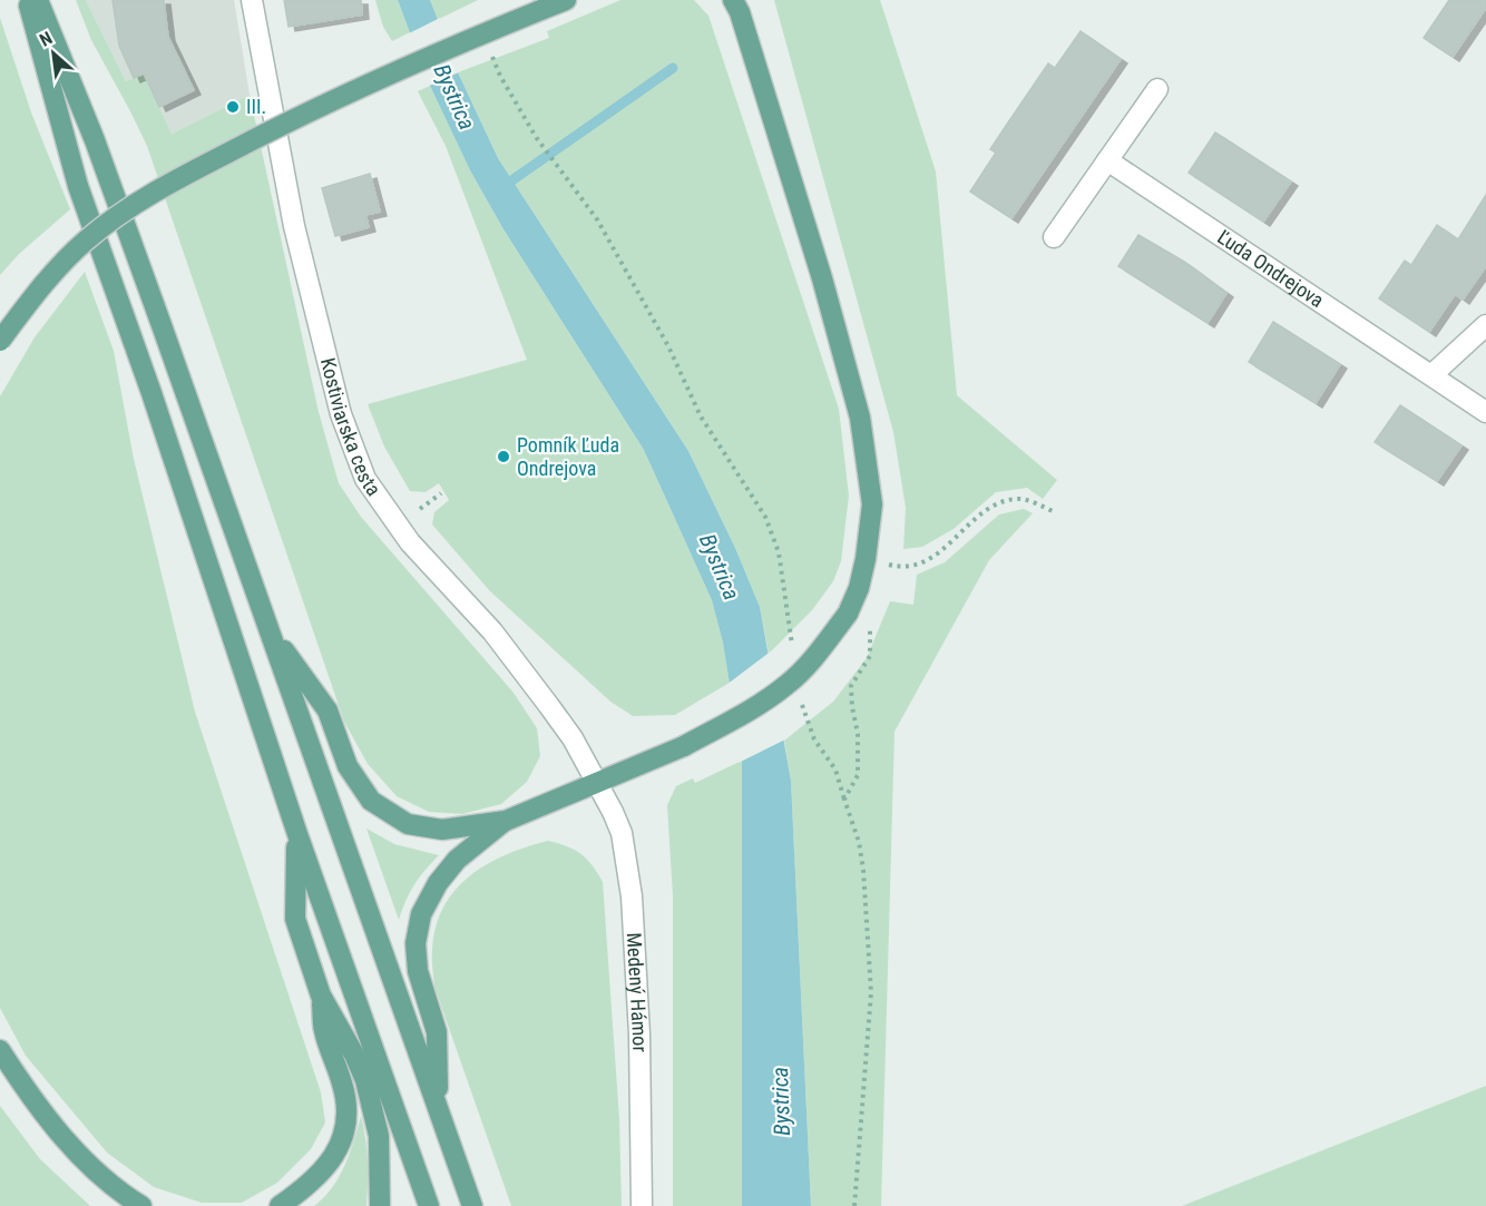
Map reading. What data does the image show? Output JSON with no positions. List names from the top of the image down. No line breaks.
{"streets":{"street":["Ľuda Ondrejova","Kostiviarska cesta","Medený Hámor"]},"crossings":[["Kostiviarska cesta","Medený Hámor"]],"water":["Bystrica"],"places":["III.","Pomník Ľuda Ondrejova"],"north":"top left"}
